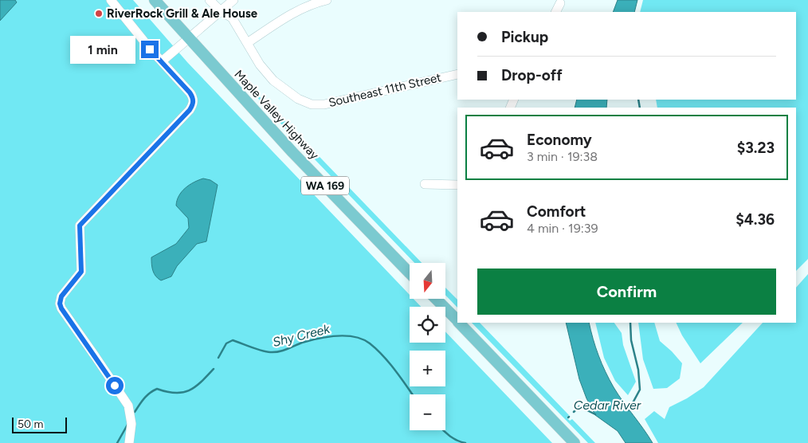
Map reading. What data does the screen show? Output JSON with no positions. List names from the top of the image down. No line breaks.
{"streets":{"main road":["Maple Valley Highway","WA 169"],"street":["Southeast 11th Street"]},"water":["Shy Creek","Cedar River"],"places":["RiverRock Grill & Ale House"],"scale_bar":"50 m","north":"bottom","page":{"banner":["Pickup","Drop-off"],"bubble":"1 min","list":[{"name":"Economy","note":"3 min · 19:38","value":"$3.23"},{"name":"Comfort","note":"4 min · 19:39","value":"$4.36"}],"buttons":"Confirm","map_buttons":["+","−"],"scale":"50 m"}}
